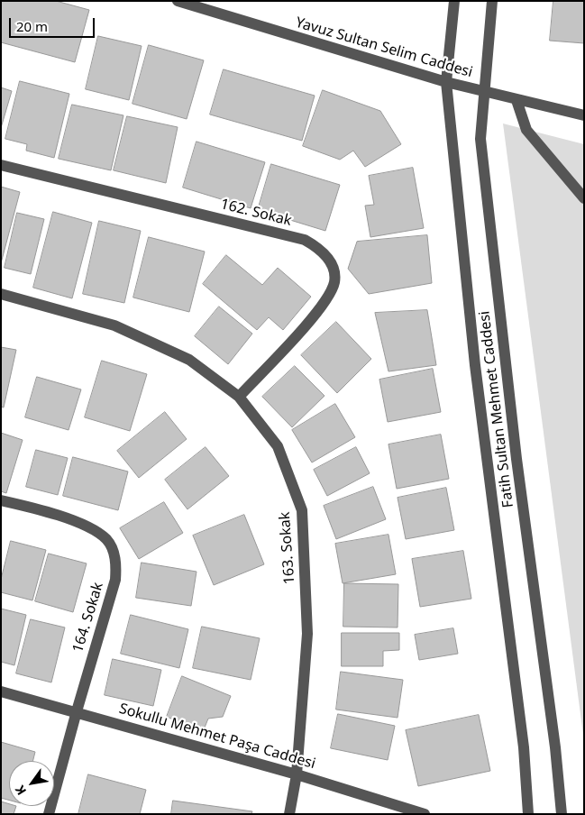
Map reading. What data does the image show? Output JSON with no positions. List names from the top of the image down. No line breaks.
{"streets":{"street":["Yavuz Sultan Selim Caddesi","162. Sokak","Fatih Sultan Mehmet Caddesi","163. Sokak","164. Sokak","Sokullu Mehmet Paşa Caddesi"]},"crossings":[["Yavuz Sultan Selim Caddesi","Fatih Sultan Mehmet Caddesi"],["162. Sokak","163. Sokak"],["163. Sokak","Sokullu Mehmet Paşa Caddesi"],["164. Sokak","Sokullu Mehmet Paşa Caddesi"]],"scale_bar":"20 m","north":"bottom left"}
